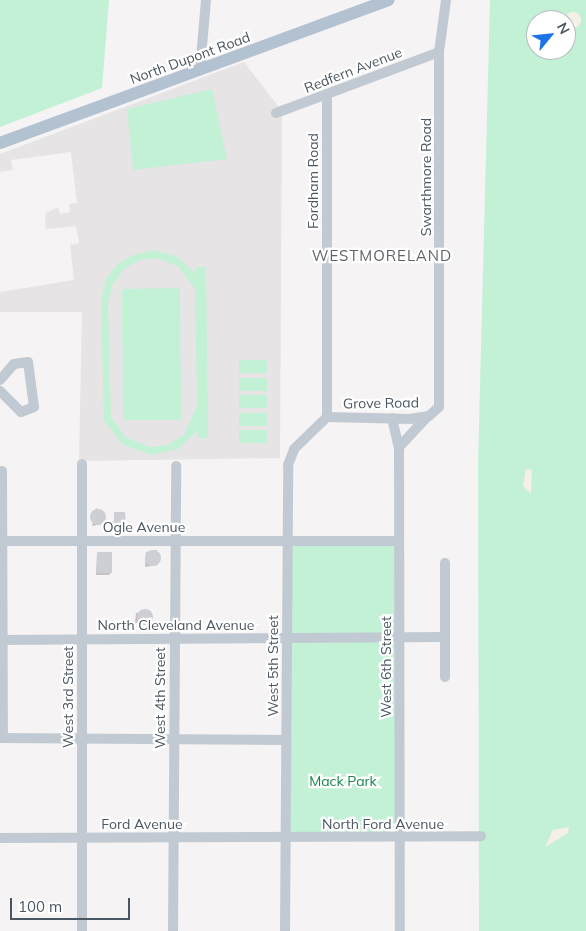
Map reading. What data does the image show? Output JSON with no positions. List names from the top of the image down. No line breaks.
{"streets":{"main road":["North Dupont Road"],"street":["Redfern Avenue","Swarthmore Road","Fordham Road","Grove Road","Ogle Avenue","North Cleveland Avenue","West 5th Street","West 6th Street","West 3rd Street","West 4th Street","Ford Avenue","North Ford Avenue"]},"crossings":[["Redfern Avenue","Swarthmore Road"],["Redfern Avenue","Fordham Road"],["Swarthmore Road","Grove Road"],["Fordham Road","Grove Road"],["Fordham Road","West 5th Street"],["Grove Road","West 5th Street"],["Grove Road","West 6th Street"],["Ogle Avenue","West 5th Street"],["Ogle Avenue","West 6th Street"],["Ogle Avenue","West 3rd Street"],["Ogle Avenue","West 4th Street"],["North Cleveland Avenue","West 5th Street"],["North Cleveland Avenue","West 6th Street"],["North Cleveland Avenue","West 3rd Street"],["North Cleveland Avenue","West 4th Street"],["West 5th Street","Ford Avenue"],["West 5th Street","North Ford Avenue"],["West 6th Street","North Ford Avenue"],["West 3rd Street","Ford Avenue"],["West 4th Street","Ford Avenue"],["Ford Avenue","North Ford Avenue"]],"districts":["WESTMORELAND"],"parks":["Mack Park"],"scale_bar":"100 m","north":"top right"}
